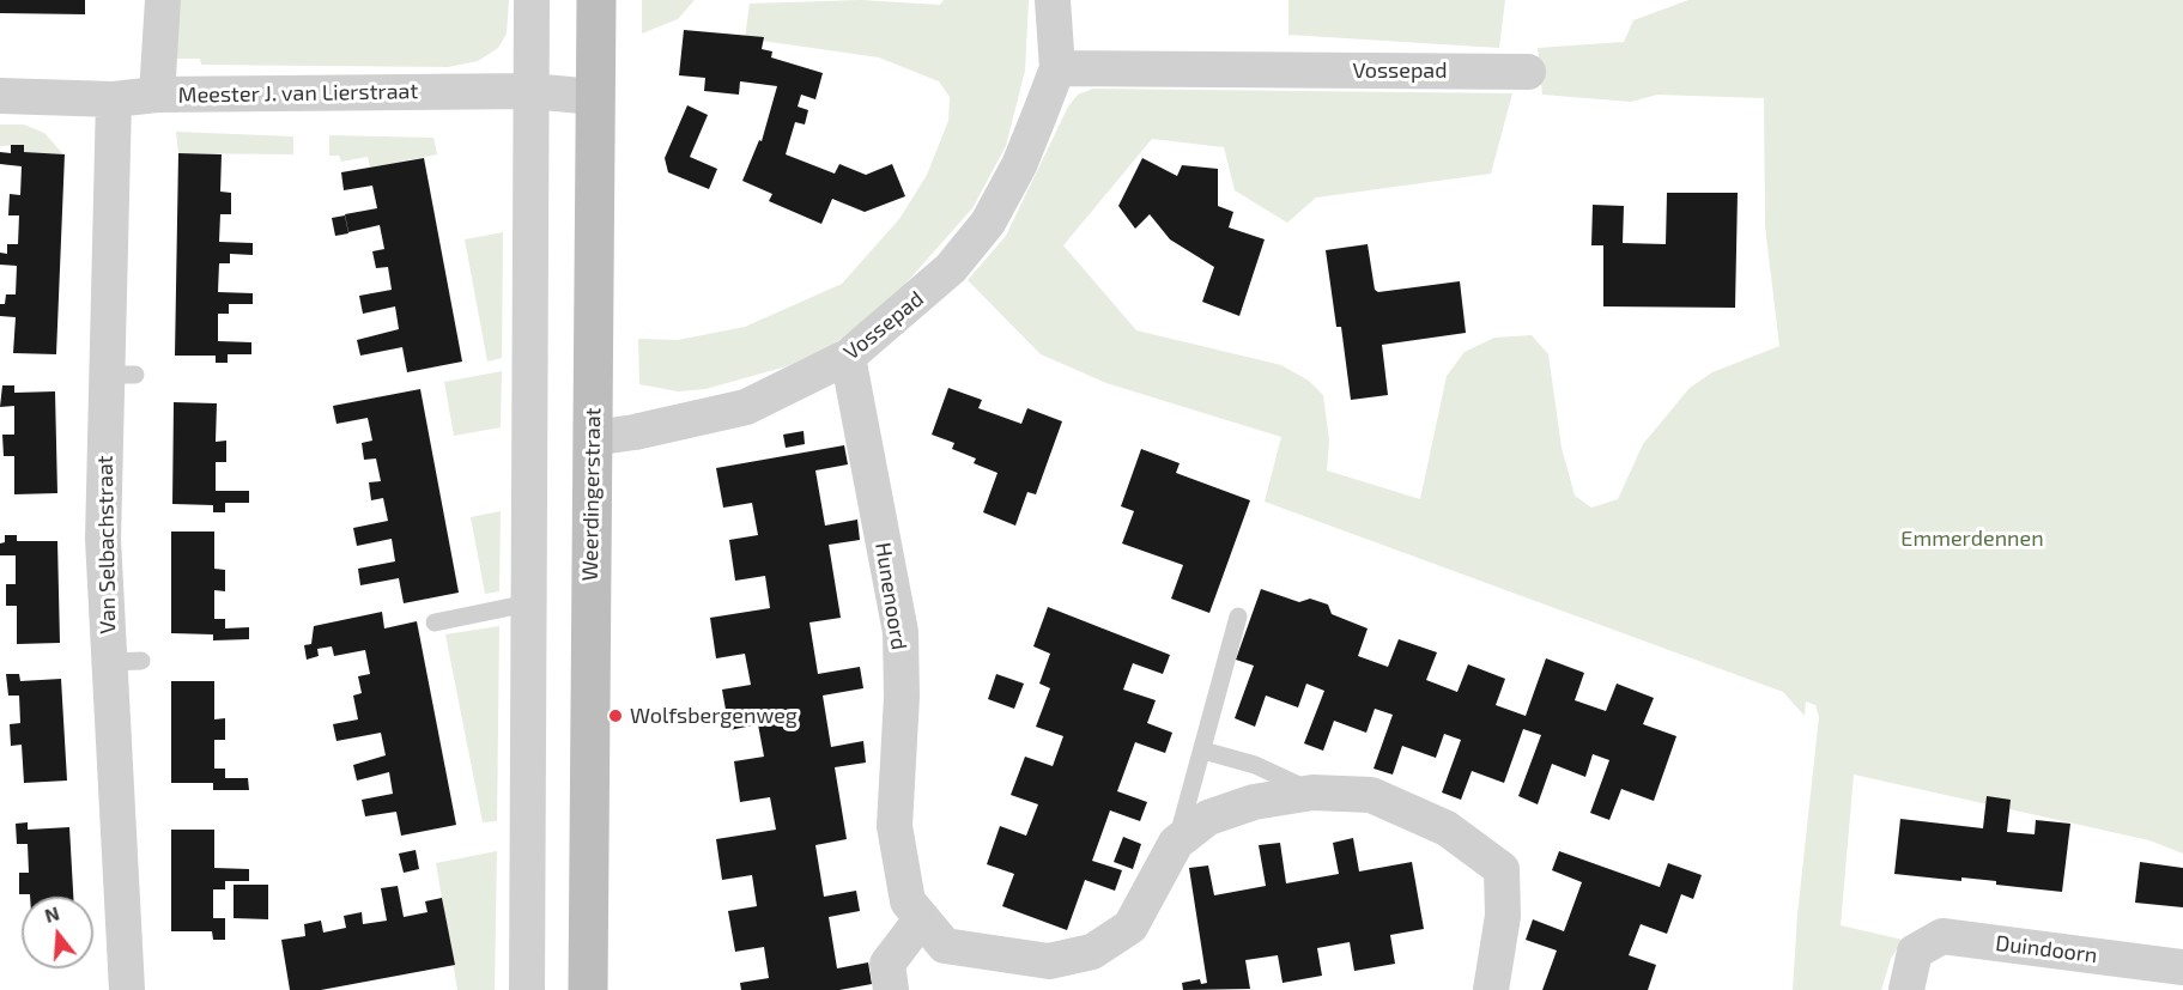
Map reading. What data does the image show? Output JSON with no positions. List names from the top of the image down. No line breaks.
{"streets":{"main road":["Weerdingerstraat"],"street":["Vossepad","Meester J. van Lierstraat","Van Selbachstraat","Hunenoord","Duindoorn"]},"crossings":[["Vossepad","Weerdingerstraat"],["Vossepad","Hunenoord"],["Meester J. van Lierstraat","Weerdingerstraat"],["Meester J. van Lierstraat","Van Selbachstraat"]],"parks":["Emmerdennen"],"places":["Wolfsbergenweg"],"north":"top"}
